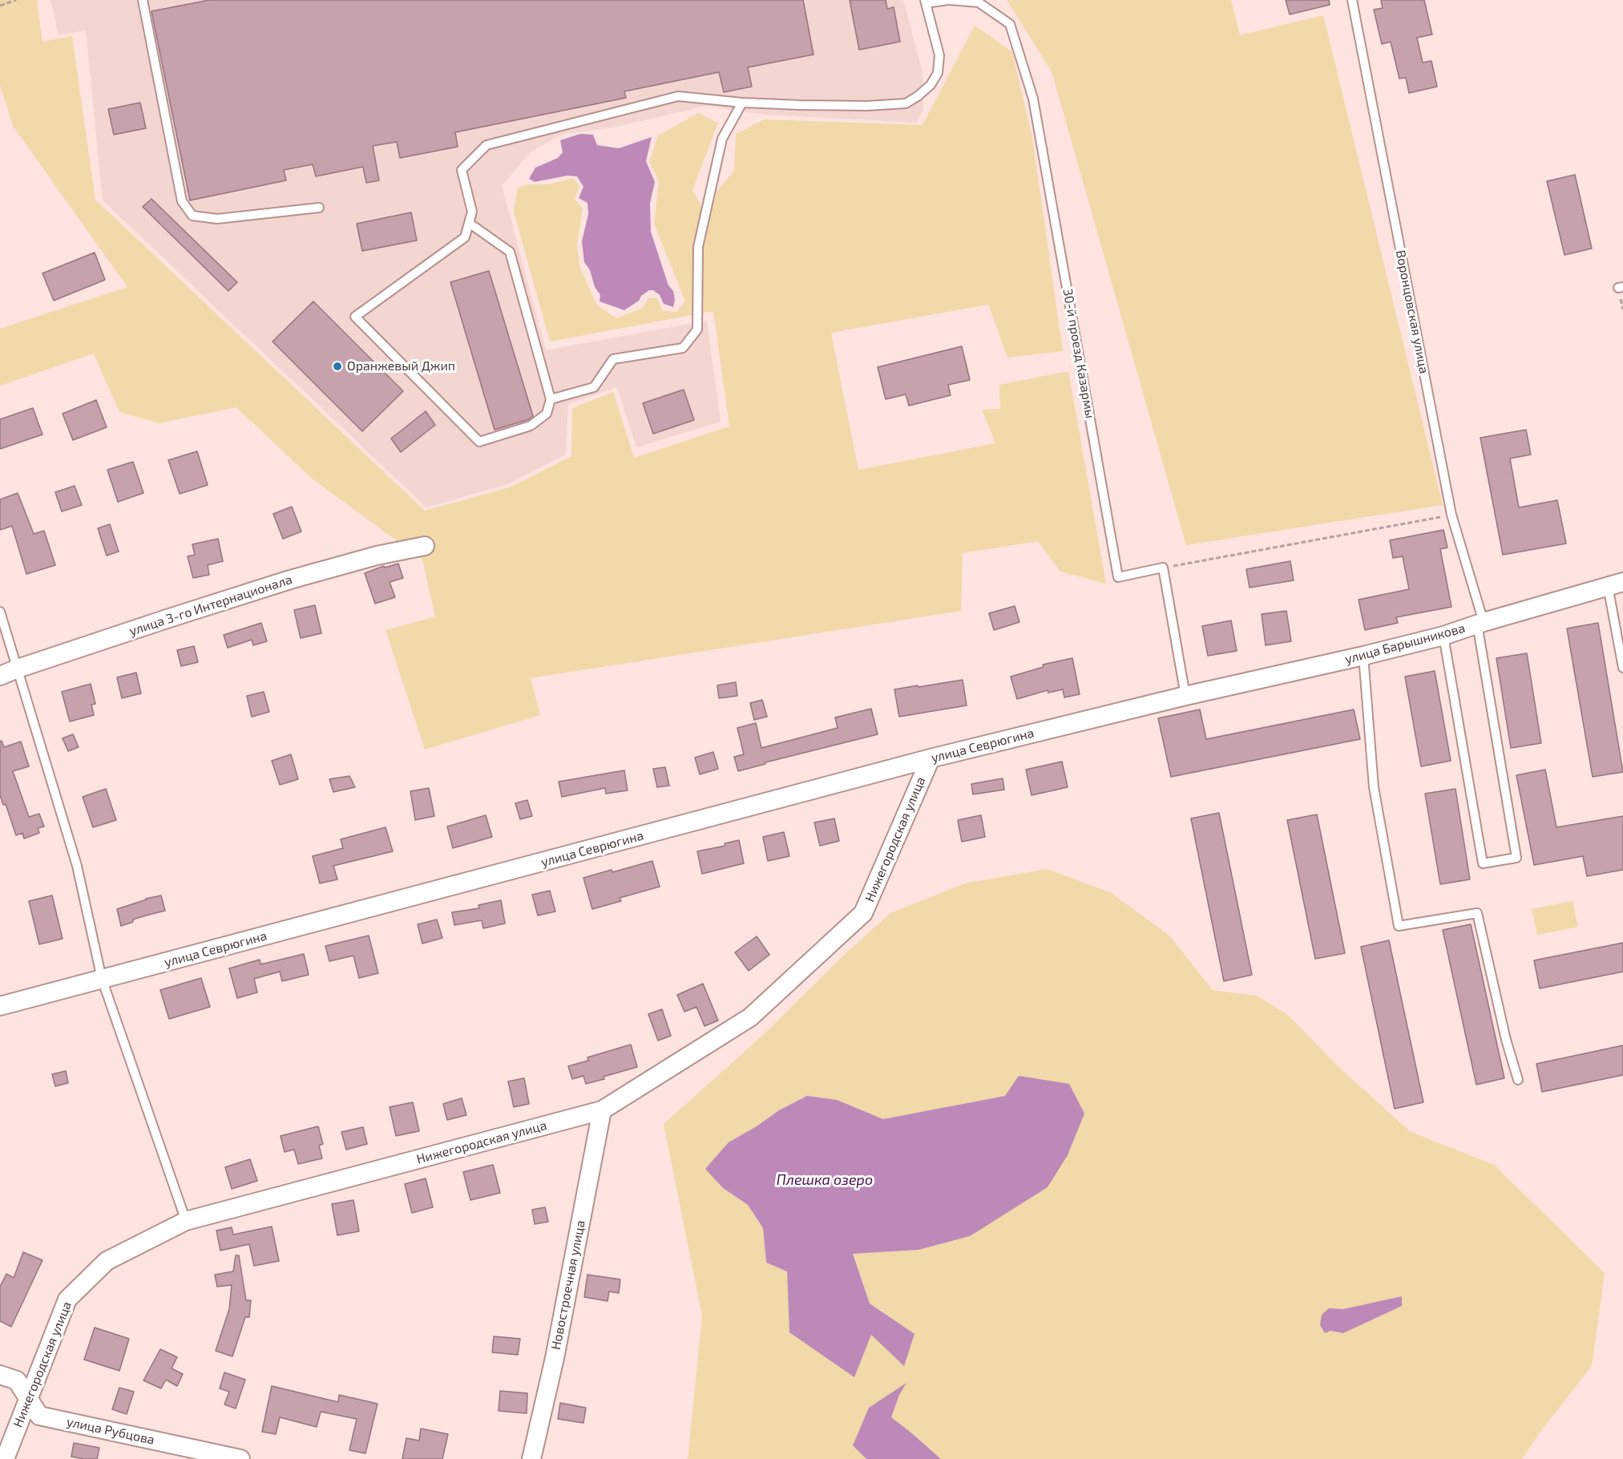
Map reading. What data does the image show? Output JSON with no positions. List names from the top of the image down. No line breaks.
{"streets":{"street":["улица 3-го Интернационала","улица Барышникова","улица Севрюгина","Нижегородская улица","Новостроечная улица","улица Рубцова"],"lane":["Воронцовская улица","30-й проезд Казармы"]},"crossings":[["Воронцовская улица","улица Барышникова"],["улица Барышникова","улица Севрюгина"],["улица Севрюгина","Нижегородская улица"],["Нижегородская улица","Новостроечная улица"],["Нижегородская улица","улица Рубцова"]],"water":["Плешка озеро"],"places":["Оранжевый Джип"]}
